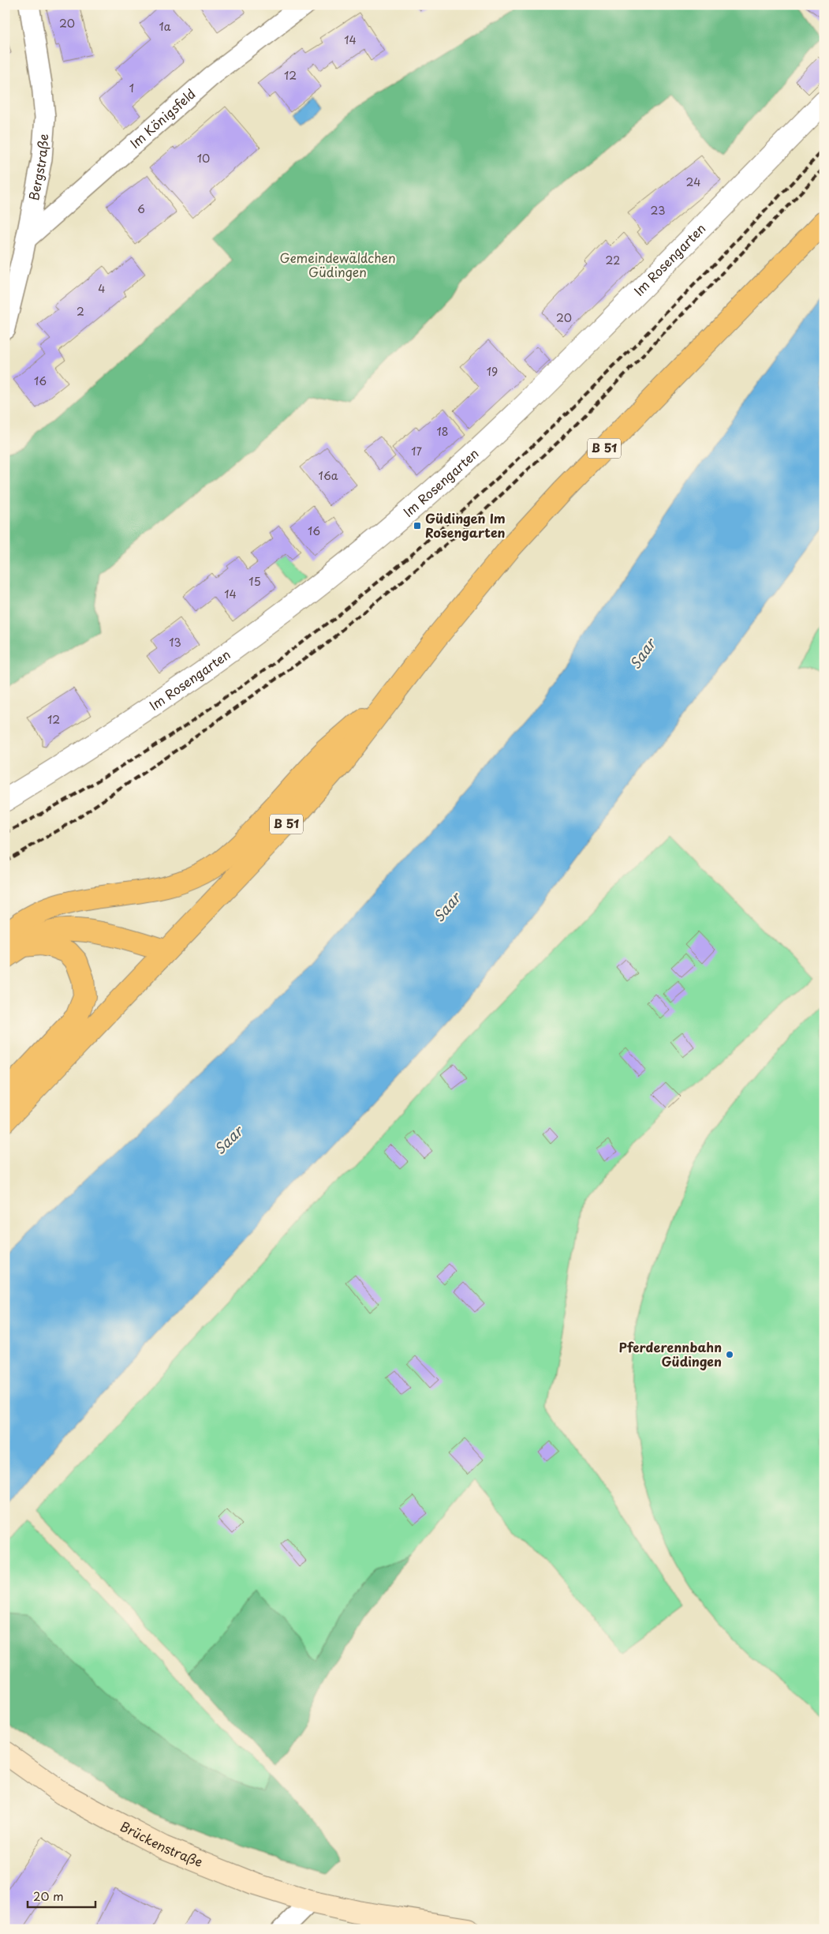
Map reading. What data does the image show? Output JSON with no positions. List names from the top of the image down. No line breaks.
{"streets":{"main road":["B 51","Brückenstraße"],"street":["Im Königsfeld","Bergstraße","Im Rosengarten"]},"crossings":[["Im Königsfeld","Bergstraße"]],"water":["Saar"],"parks":["Gemeindewäldchen Güdingen"],"places":{"transit":["Güdingen Im Rosengarten"],"other":["Pferderennbahn Güdingen"]},"house_numbers":["20","1a","14","12","1","10","24","6","23","22","4","2","20","19","16","18","17","16a","16","15","14","13","12"],"scale_bar":"20 m"}
